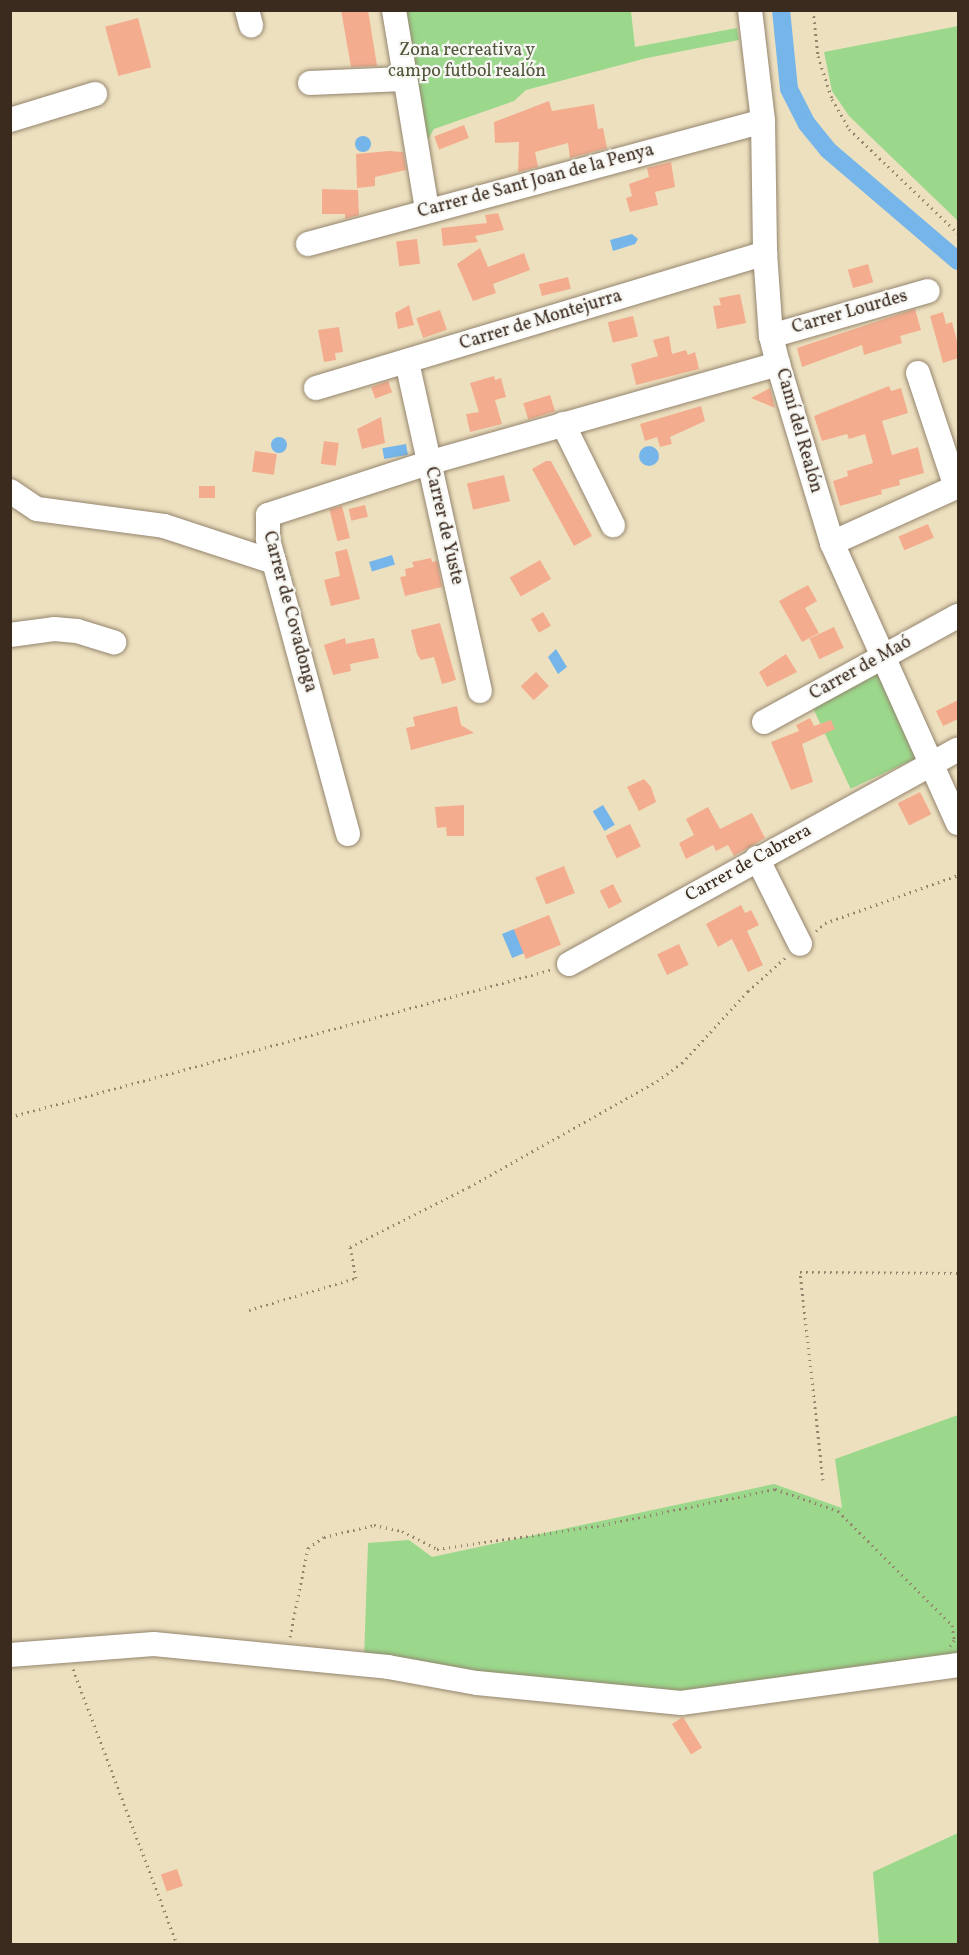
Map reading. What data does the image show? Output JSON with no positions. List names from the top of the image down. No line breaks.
{"streets":{"street":["Carrer de Sant Joan de la Penya","Carrer Lourdes","Carrer de Montejurra","Camí del Realón","Carrer de Yuste","Carrer de Covadonga","Carrer de Maó","Carrer de Cabrera"]},"crossings":[["Carrer de Sant Joan de la Penya","Camí del Realón"],["Carrer Lourdes","Camí del Realón"],["Carrer de Montejurra","Camí del Realón"],["Carrer de Montejurra","Carrer de Yuste"],["Camí del Realón","Carrer de Covadonga"],["Camí del Realón","Carrer de Maó"],["Camí del Realón","Carrer de Cabrera"],["Carrer de Yuste","Carrer de Covadonga"]],"parks":["Zona recreativa y campo futbol realón"]}
